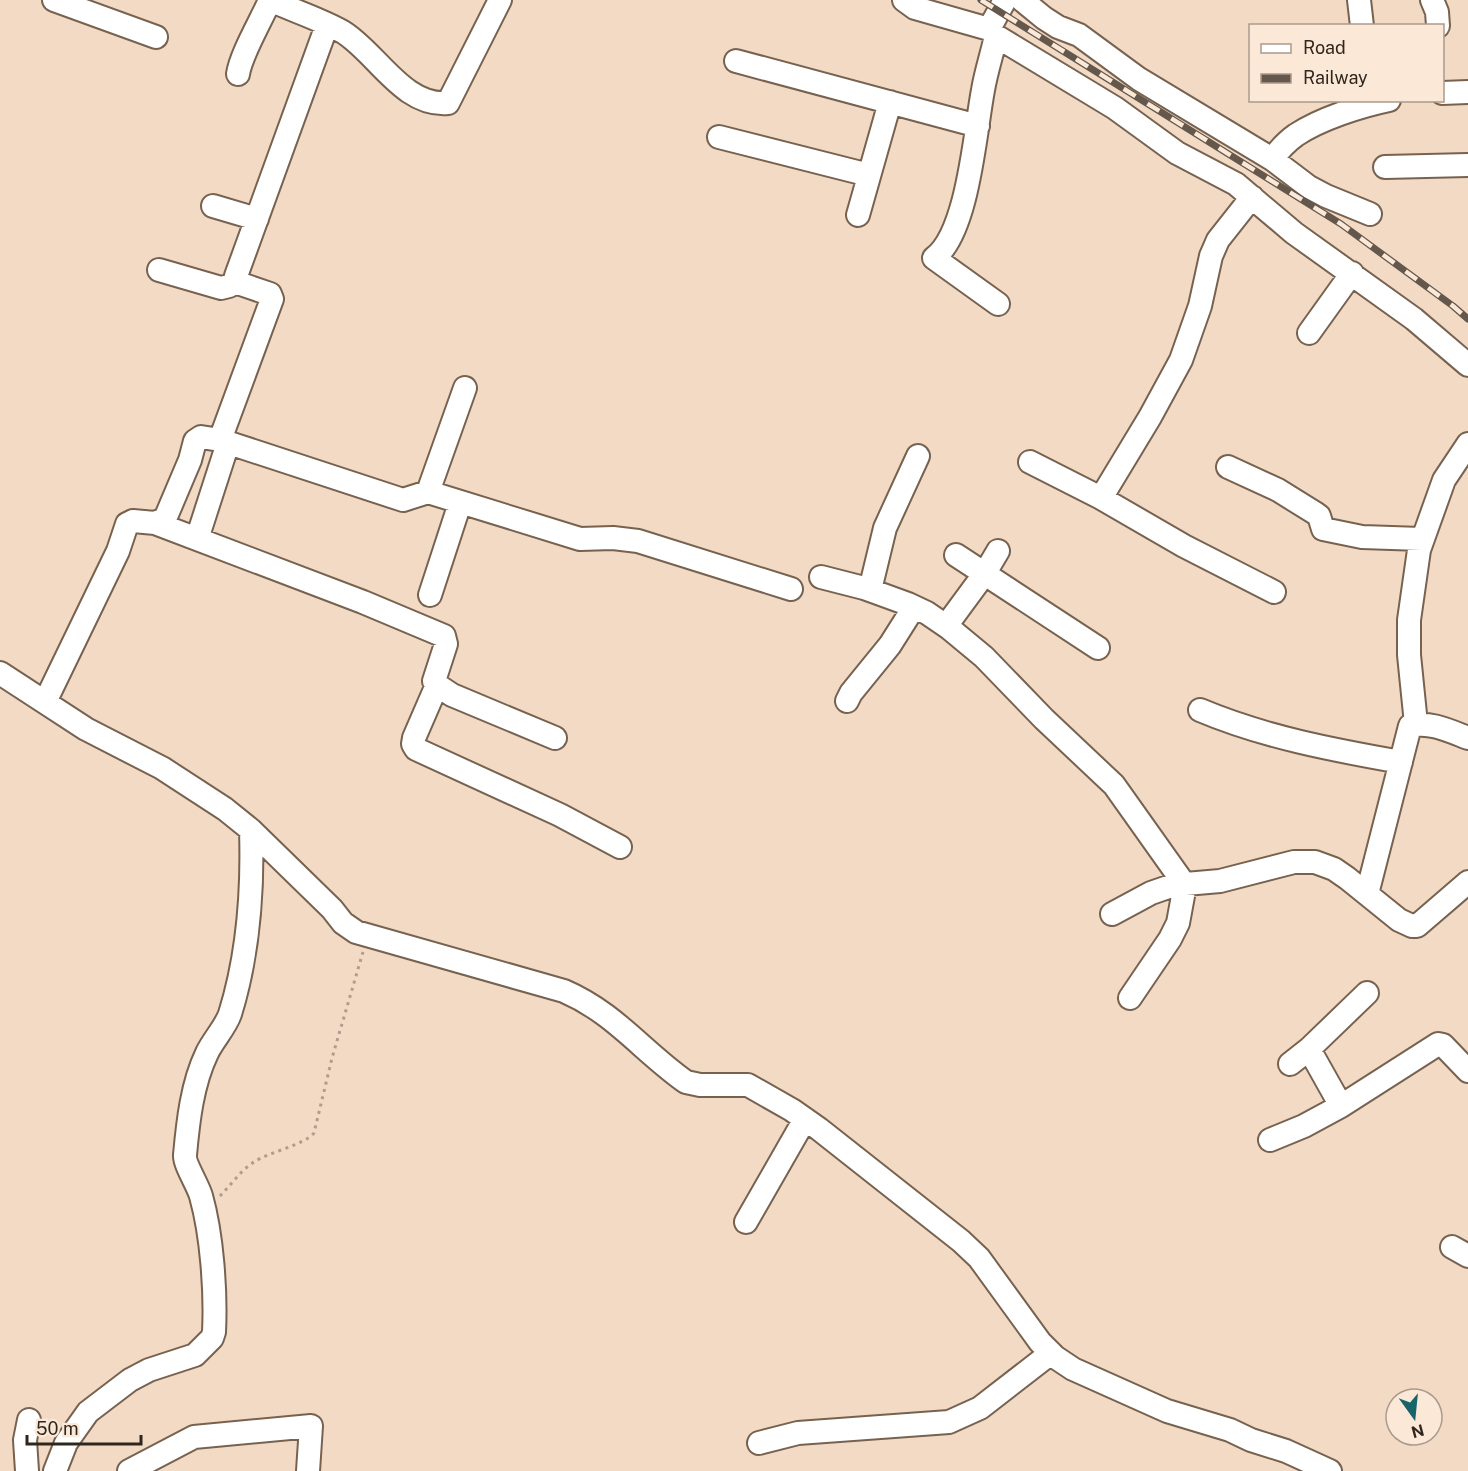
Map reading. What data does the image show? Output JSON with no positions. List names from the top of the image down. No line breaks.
{"legend":["Road","Railway"],"scale_bar":"50 m","north":"bottom"}
